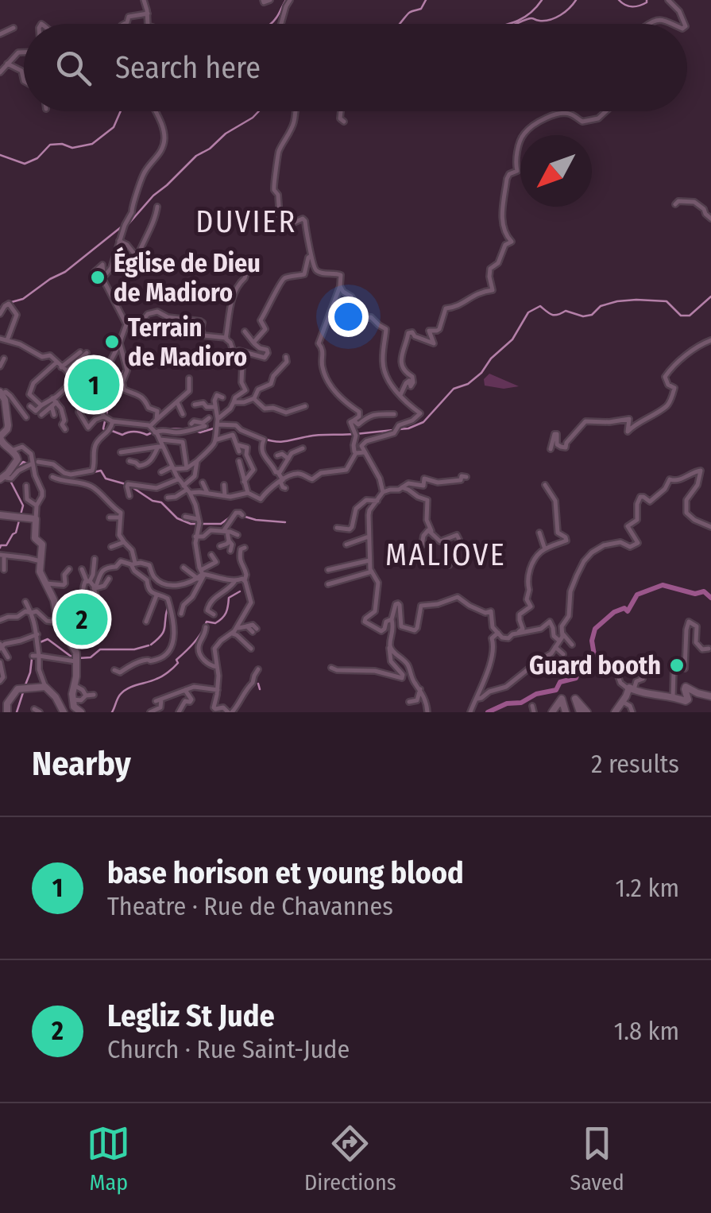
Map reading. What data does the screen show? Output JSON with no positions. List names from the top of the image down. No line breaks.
{"districts":["DUVIER","MALIOVE"],"places":["Église de Dieu de Madioro","Terrain de Madioro","Guard booth"],"north":"bottom left","page":{"search":"Search here","pins":["1","2"],"heading":["Nearby","2 results"],"list":[{"mark":"1","name":"base horison et young blood","note":"Theatre · Rue de Chavannes","value":"1.2 km"},{"mark":"2","name":"Legliz St Jude","note":"Church · Rue Saint-Jude","value":"1.8 km"}],"nav":["Map","Directions","Saved"]}}
